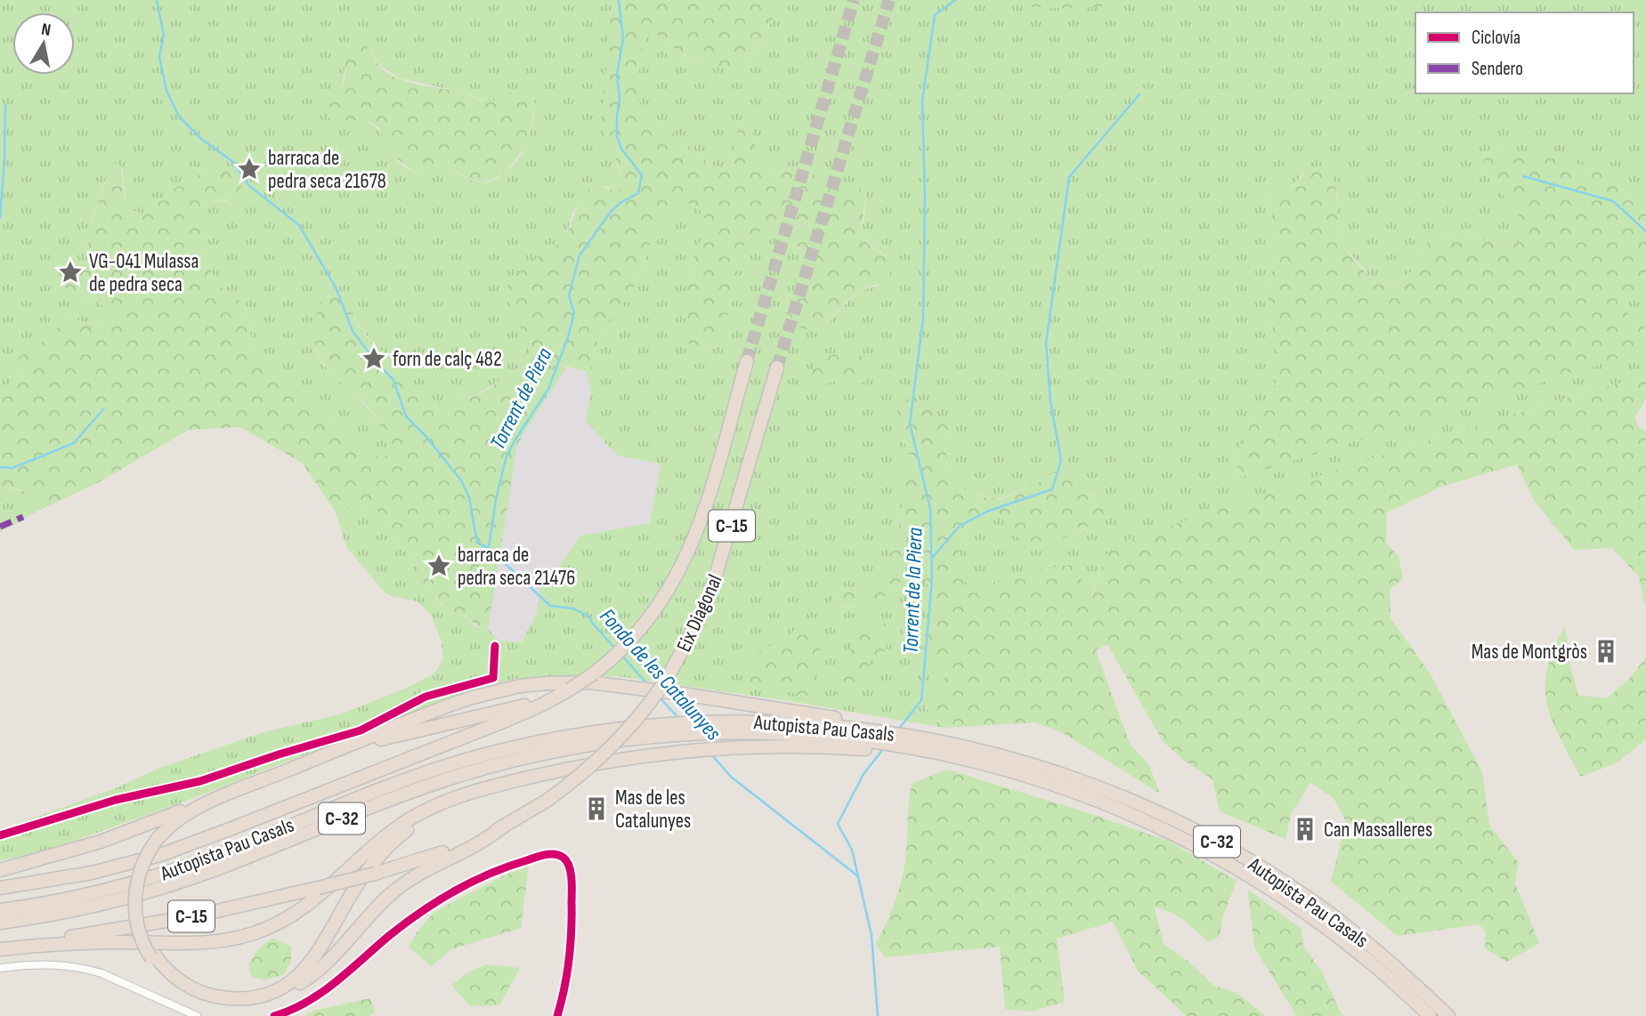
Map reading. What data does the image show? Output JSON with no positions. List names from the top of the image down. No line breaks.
{"streets":{"highway":["C-15","Eix Diagonal","Autopista Pau Casals","C-32"]},"crossings":[["C-15","Eix Diagonal"]],"water":["Torrent de Piera","Torrent de la Piera","Fondo de les Catalunyes"],"places":{"place":["barraca de pedra seca 21678","VG-041 Mulassa de pedra seca","forn de calç 482","barraca de pedra seca 21476"],"building":["Mas de Montgròs","Mas de les Catalunyes","Can Massalleres"]},"legend":["Ciclovía","Sendero"],"north":"top"}
